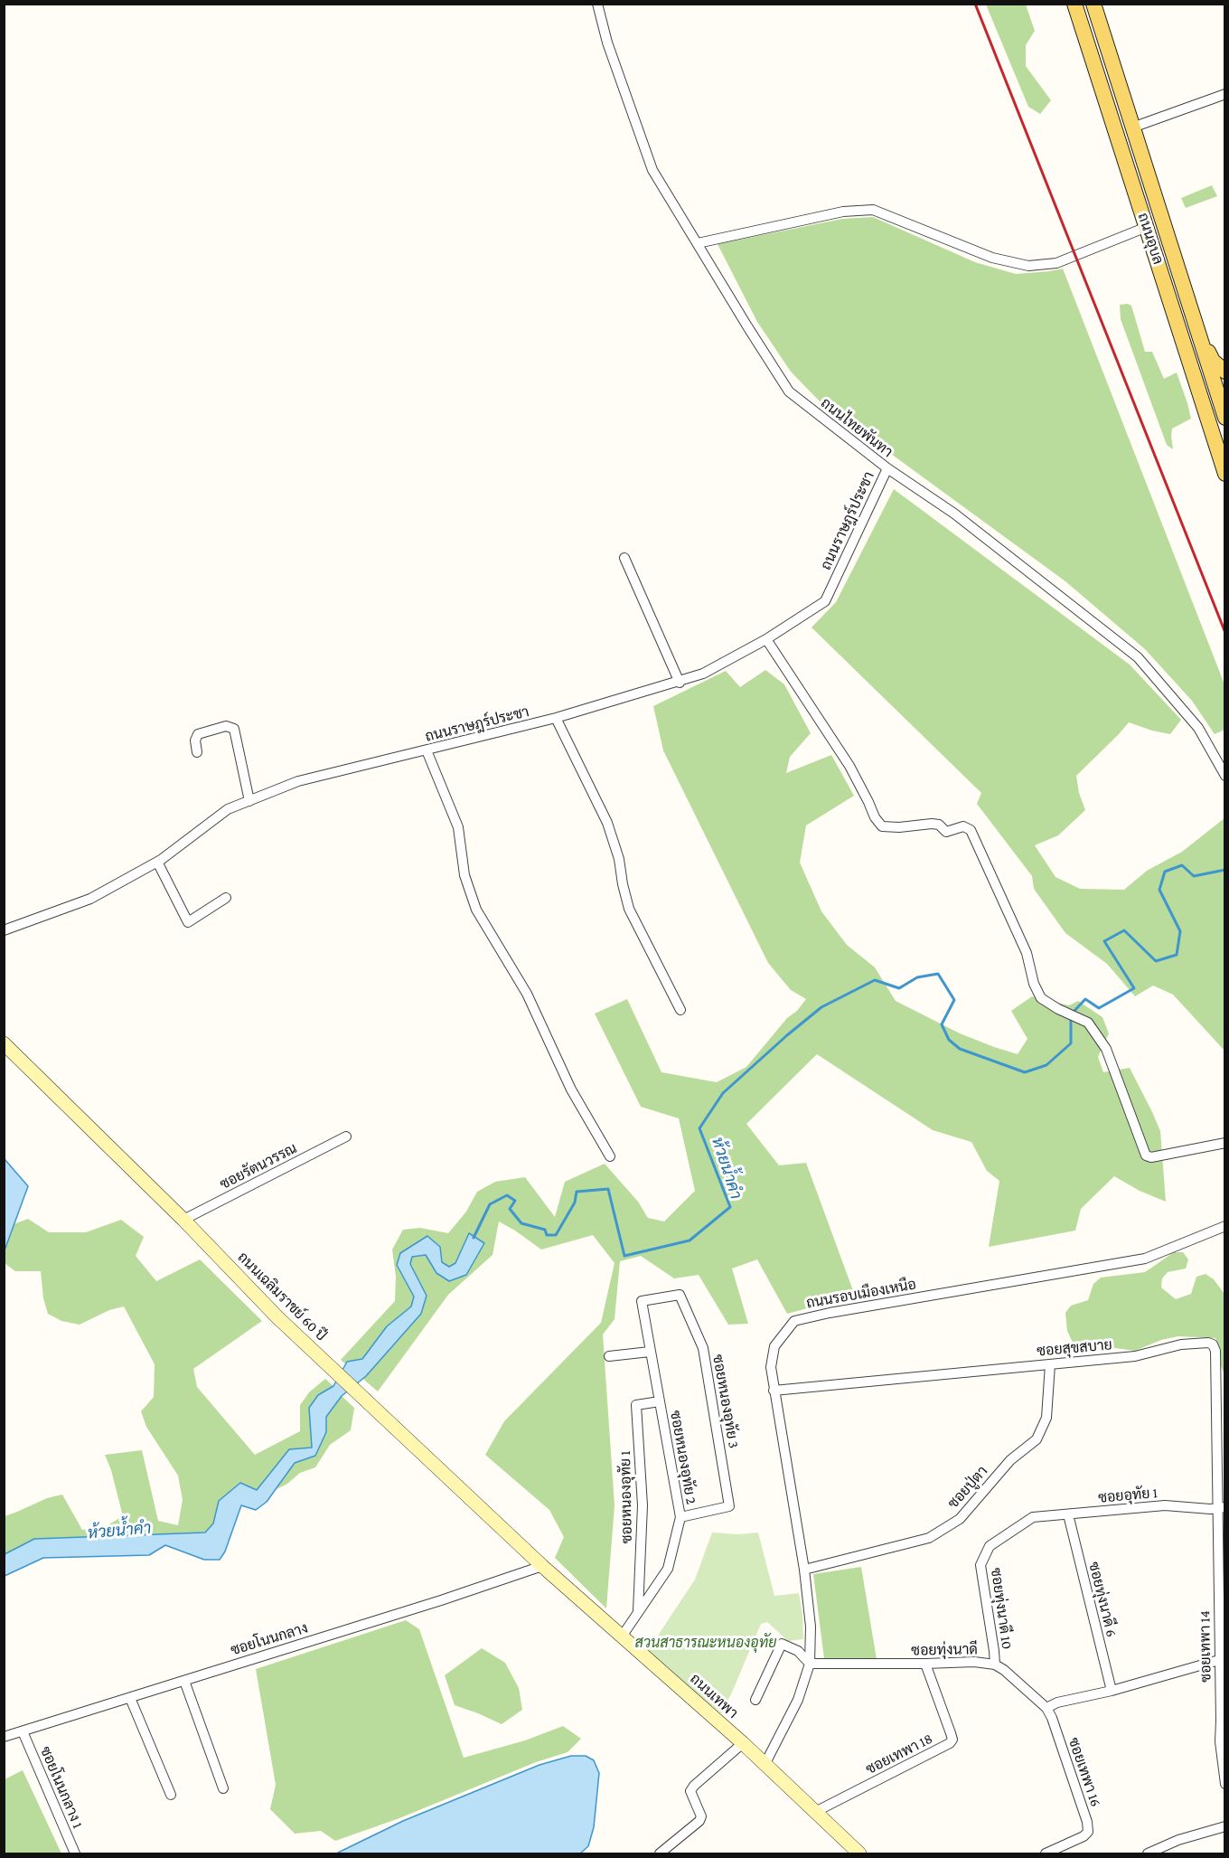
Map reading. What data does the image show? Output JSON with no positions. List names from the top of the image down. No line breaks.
{"streets":{"main road":["ถนนอุบล"],"street":["ถนนไทยพันทา","ถนนราษฎร์ประชา","ซอยรัตนวรรณ","ถนนรอบเมืองเหนือ","ถนนเฉลิมราชย์ 60 ปี","ซอยสุขสบาย","ซอยหนองอุทัย 3","ซอยหนองอุทัย 2","ซอยปู่ตา","ซอยอุทัย 1","ซอยหนองอุทัย 1","ซอยทุ่งนาดี 6","ซอยทุ่งนาดี 10","ซอยโนนกลาง","ซอยเทพา 14","ซอยทุ่งนาดี","ถนนเทพา","ซอยเทพา 18","ซอยเทพา 16","ซอยโนนกลาง 1"]},"crossings":[["ถนนไทยพันทา","ถนนราษฎร์ประชา"],["ซอยรัตนวรรณ","ถนนเฉลิมราชย์ 60 ปี"],["ถนนรอบเมืองเหนือ","ซอยสุขสบาย"],["ถนนรอบเมืองเหนือ","ซอยปู่ตา"],["ถนนรอบเมืองเหนือ","ซอยทุ่งนาดี"],["ถนนรอบเมืองเหนือ","ถนนเทพา"],["ถนนเฉลิมราชย์ 60 ปี","ซอยโนนกลาง"],["ถนนเฉลิมราชย์ 60 ปี","ถนนเทพา"],["ซอยสุขสบาย","ซอยปู่ตา"],["ซอยสุขสบาย","ซอยอุทัย 1"],["ซอยสุขสบาย","ซอยเทพา 14"],["ซอยหนองอุทัย 3","ซอยหนองอุทัย 2"],["ซอยหนองอุทัย 2","ซอยหนองอุทัย 1"],["ซอยหนองอุทัย 2","ถนนเทพา"],["ซอยอุทัย 1","ซอยทุ่งนาดี 6"],["ซอยอุทัย 1","ซอยทุ่งนาดี 10"],["ซอยอุทัย 1","ซอยเทพา 14"],["ซอยทุ่งนาดี 10","ซอยทุ่งนาดี"],["ซอยโนนกลาง","ถนนเทพา"],["ซอยโนนกลาง","ซอยโนนกลาง 1"],["ซอยทุ่งนาดี","ซอยเทพา 18"],["ซอยทุ่งนาดี","ซอยเทพา 16"],["ถนนเทพา","ซอยเทพา 18"]],"water":["ห้วยน้ำคำ"],"parks":["สวนสาธารณะหนองอุทัย"]}
